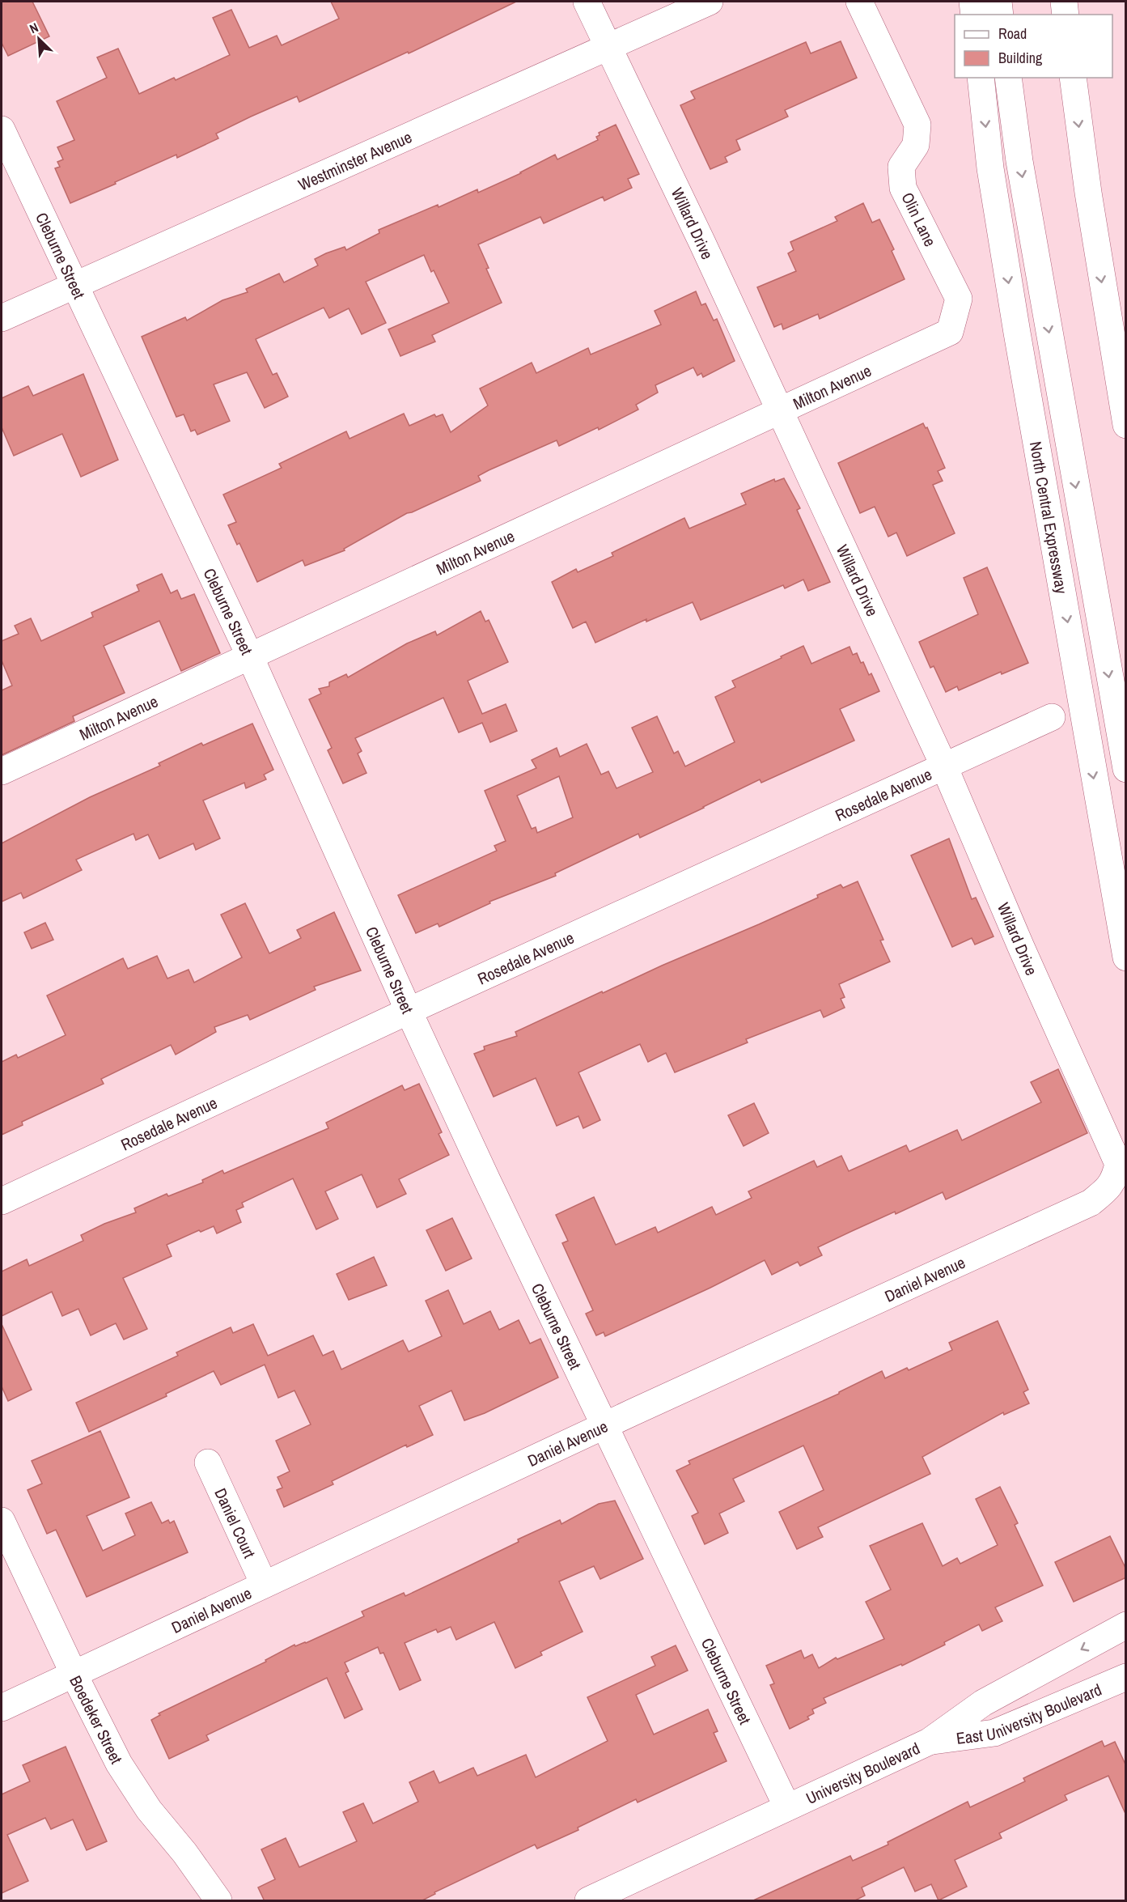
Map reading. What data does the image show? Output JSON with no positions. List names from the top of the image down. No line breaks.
{"streets":{"main road":["Westminster Avenue","Olin Lane","Willard Drive","Cleburne Street","Milton Avenue","North Central Expressway","Rosedale Avenue","Daniel Avenue","Daniel Court","East University Boulevard","Boedeker Street","University Boulevard"]},"crossings":[["Westminster Avenue","Willard Drive"],["Westminster Avenue","Cleburne Street"],["Olin Lane","Milton Avenue"],["Willard Drive","Milton Avenue"],["Willard Drive","Rosedale Avenue"],["Willard Drive","Daniel Avenue"],["Cleburne Street","Milton Avenue"],["Cleburne Street","Rosedale Avenue"],["Cleburne Street","Daniel Avenue"],["Cleburne Street","University Boulevard"],["Daniel Avenue","Daniel Court"],["Daniel Avenue","Boedeker Street"],["East University Boulevard","University Boulevard"]],"one_way":["University Boulevard"],"legend":["Road","Building"],"north":"top left"}
